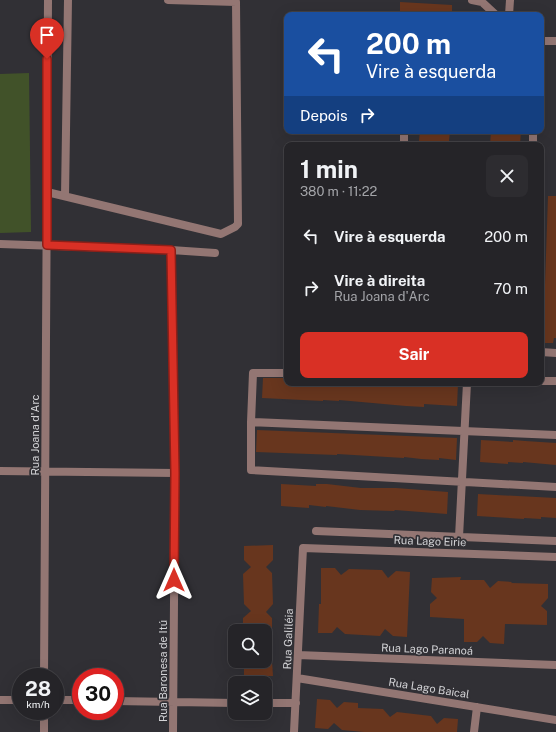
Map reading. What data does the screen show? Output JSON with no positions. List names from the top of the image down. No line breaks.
{"streets":{"street":["Rua Joana d'Arc","Rua Lago Eirie","Rua Galiléia","Rua Lago Paranoá","Rua Baronesa de Itú","Rua Lago Baical"]},"crossings":[["Rua Lago Eirie","Rua Galiléia"],["Rua Galiléia","Rua Lago Paranoá"],["Rua Galiléia","Rua Lago Baical"]],"page":{"turn":["200 m","Vire à esquerda"],"then":"Depois","heading":["1 min","380 m · 11:22"],"list":[{"name":"Vire à esquerda","value":"200 m"},{"name":"Vire à direita","note":"Rua Joana d'Arc","value":"70 m"}],"buttons":"Sair","speed":"28 km/h","limit":"30"}}
